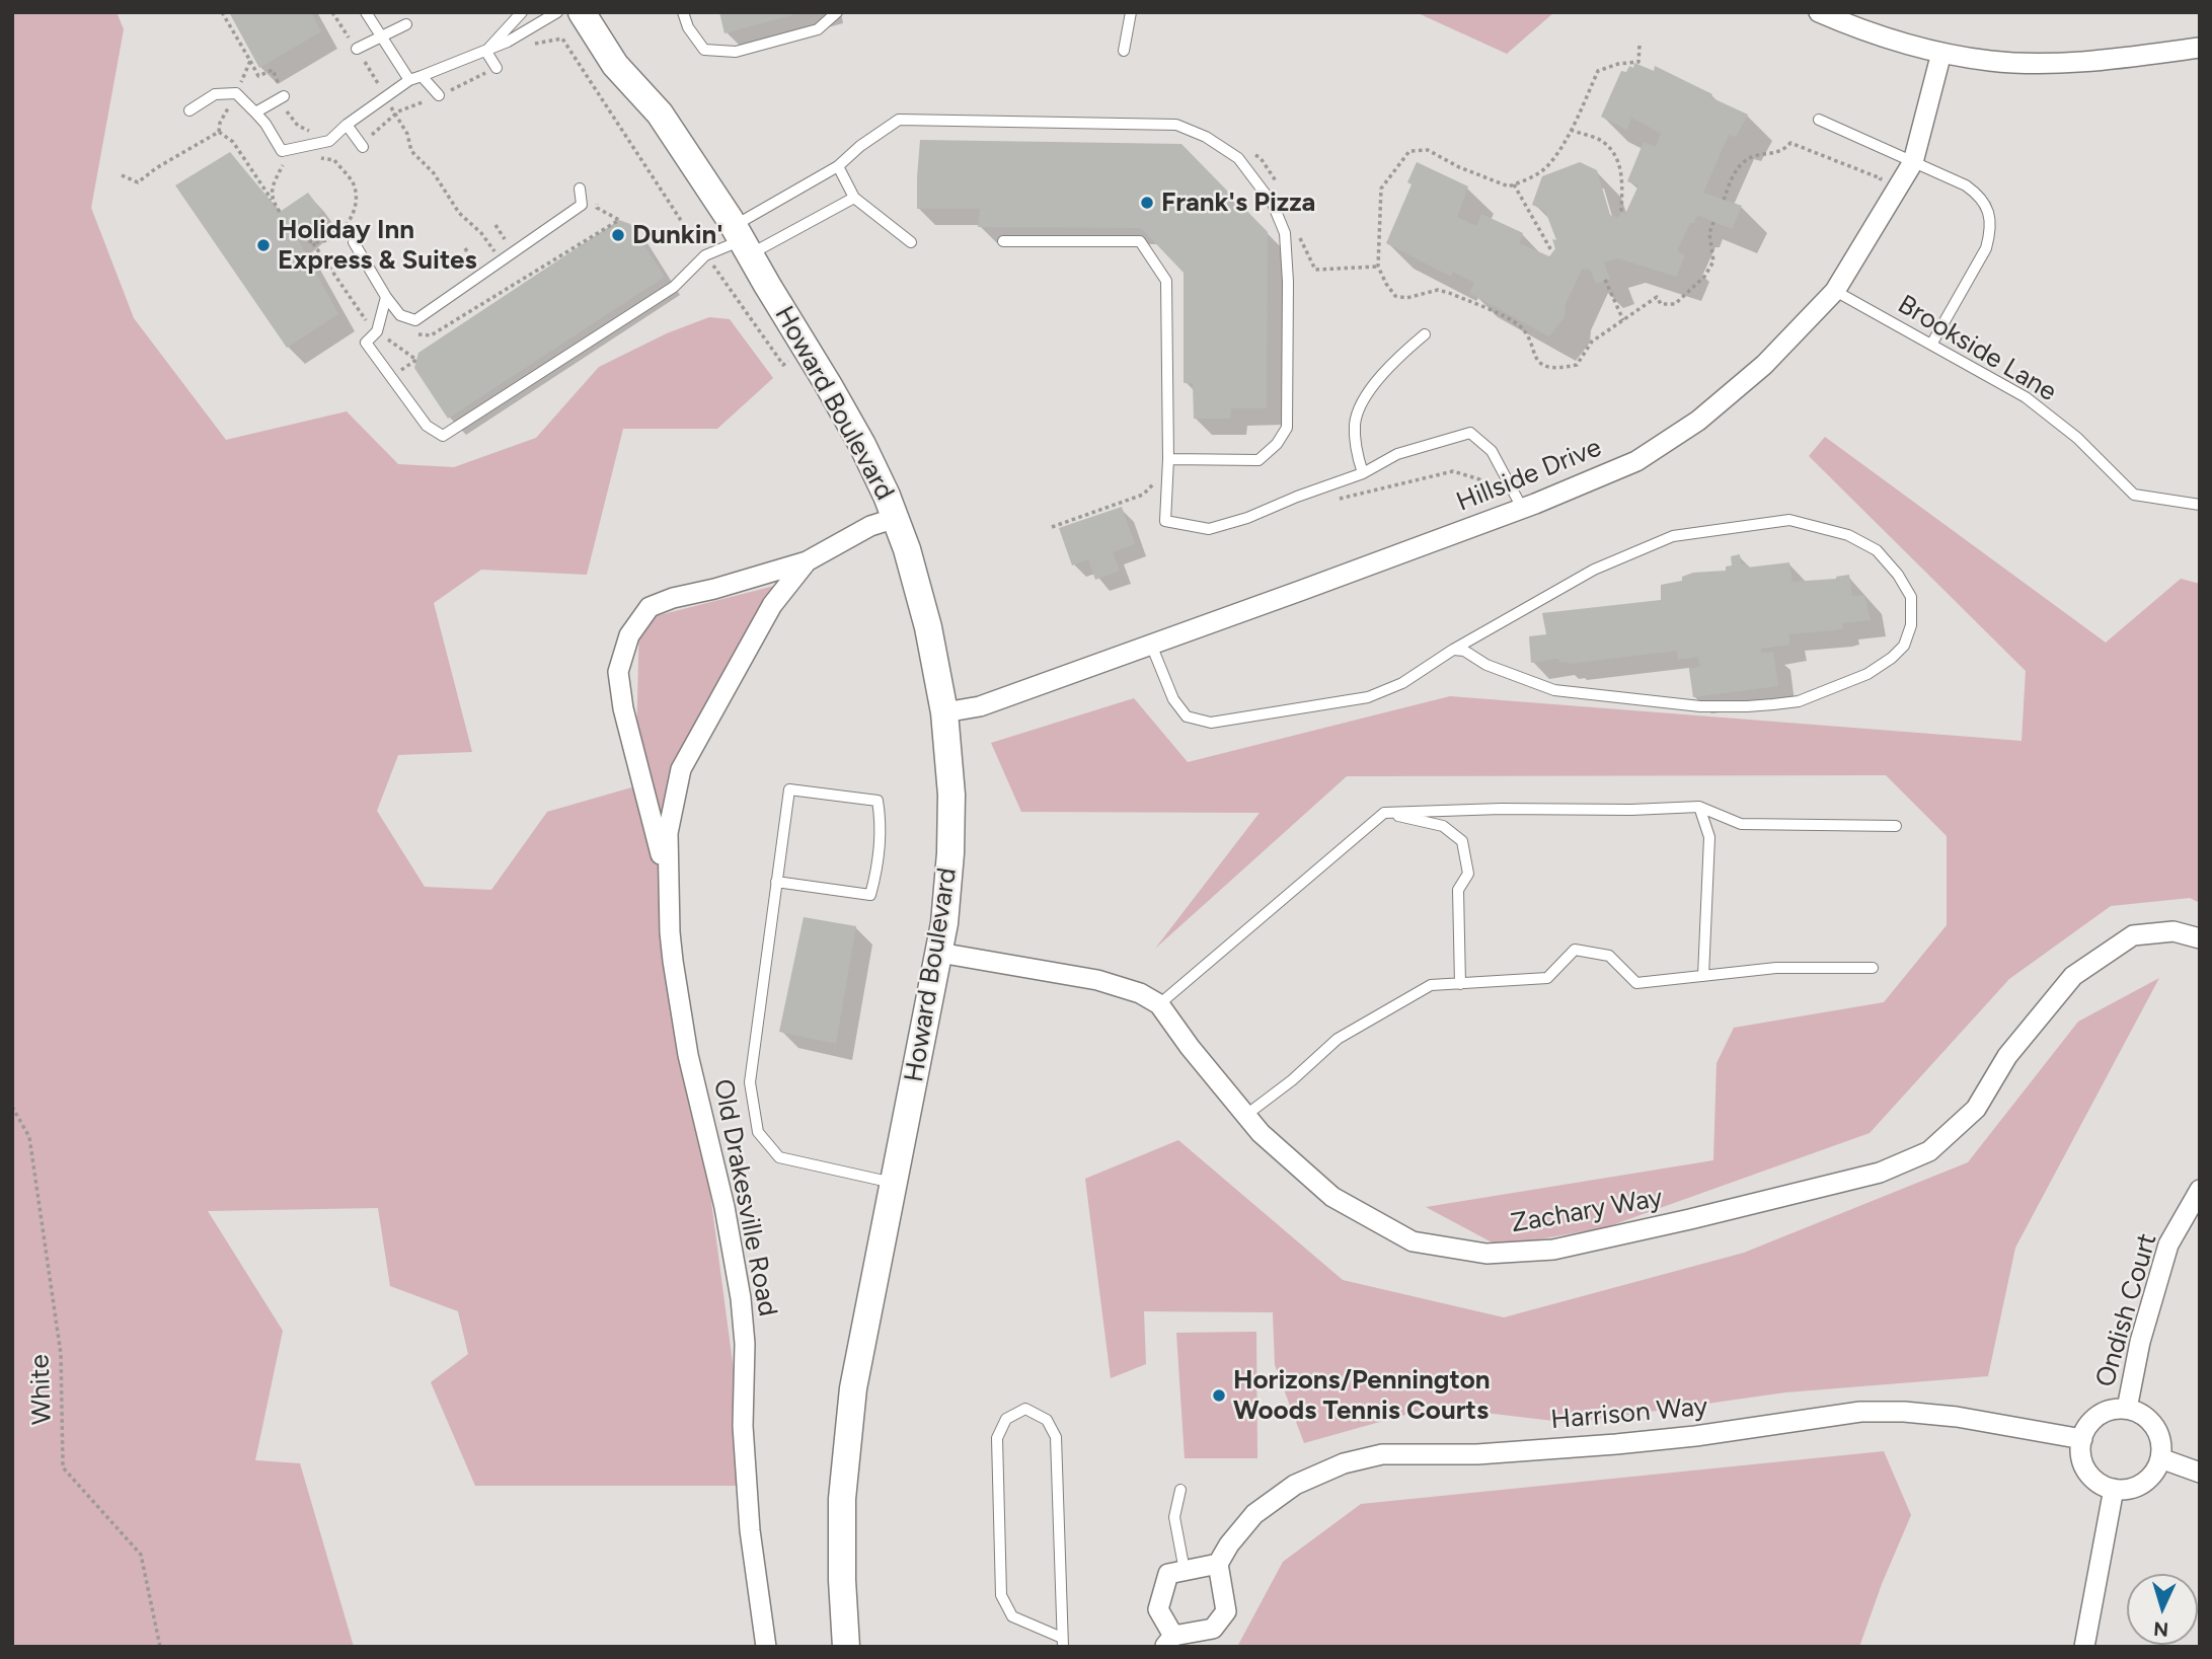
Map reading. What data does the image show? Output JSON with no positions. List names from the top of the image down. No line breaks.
{"streets":{"main road":["Howard Boulevard"],"street":["Hillside Drive","Old Drakesville Road","Zachary Way","Ondish Court","Harrison Way"],"lane":["Brookside Lane"],"path":["White"]},"crossings":[["Brookside Lane","Hillside Drive"],["Howard Boulevard","Hillside Drive"],["Howard Boulevard","Old Drakesville Road"],["Ondish Court","Harrison Way"]],"places":["Frank's Pizza","Dunkin'","Holiday Inn Express & Suites","Horizons/Pennington Woods Tennis Courts"],"north":"bottom"}
